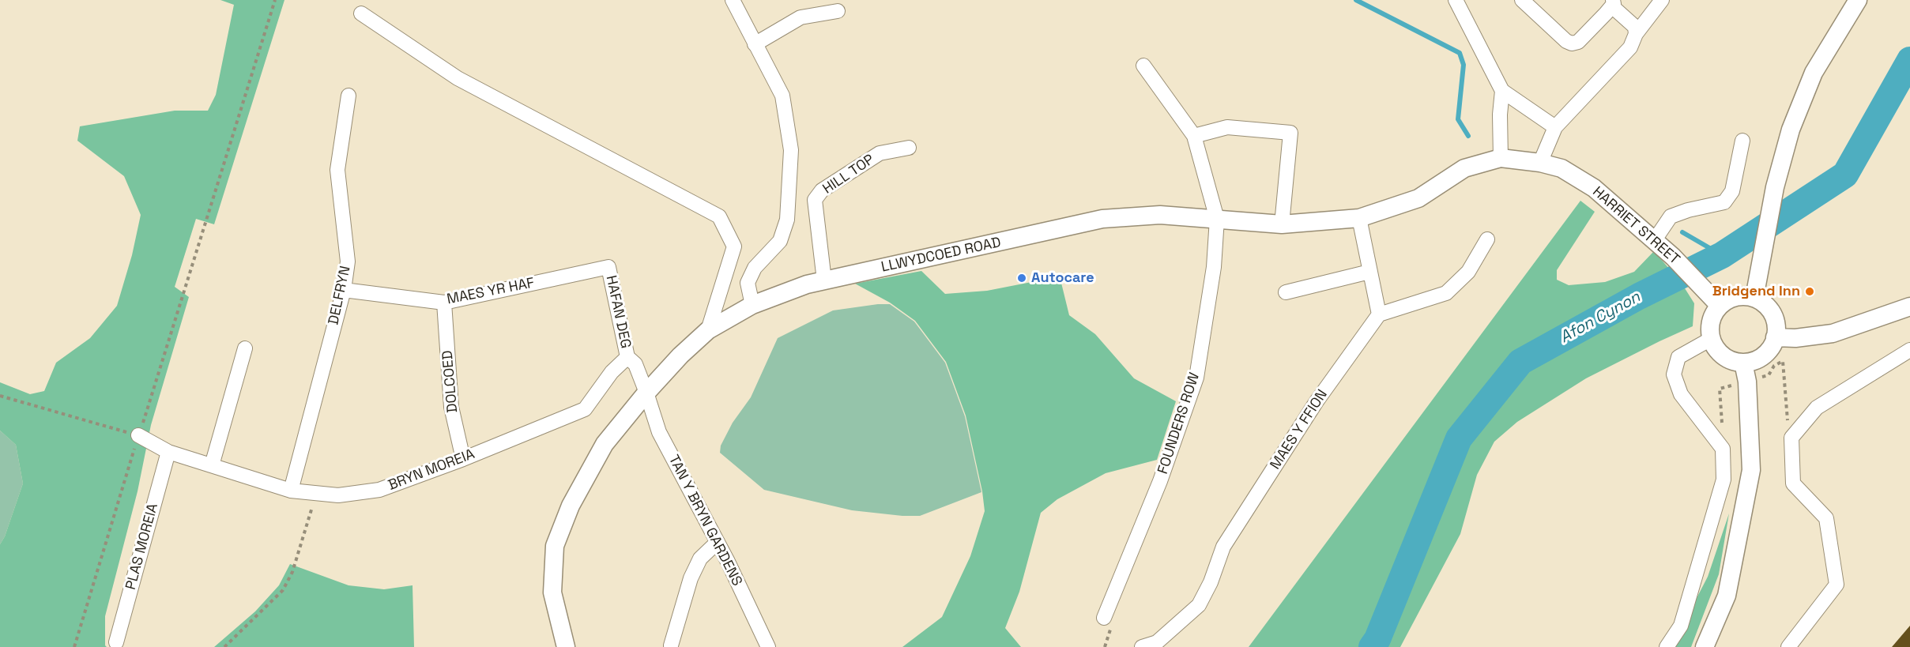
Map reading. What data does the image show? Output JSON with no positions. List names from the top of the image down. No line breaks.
{"streets":{"main road":["HARRIET STREET","LLWYDCOED ROAD"],"street":["HILL TOP","MAES YR HAF","DELFRYN","HAFAN DEG","DOLCOED","FOUNDERS ROW","MAES Y FFION","BRYN MOREIA","TAN Y BRYN GARDENS","PLAS MOREIA"]},"crossings":[["HILL TOP","LLWYDCOED ROAD"],["HARRIET STREET","LLWYDCOED ROAD"],["LLWYDCOED ROAD","FOUNDERS ROW"],["LLWYDCOED ROAD","TAN Y BRYN GARDENS"],["MAES YR HAF","DELFRYN"],["MAES YR HAF","HAFAN DEG"],["MAES YR HAF","DOLCOED"],["DELFRYN","BRYN MOREIA"],["HAFAN DEG","BRYN MOREIA"],["DOLCOED","BRYN MOREIA"],["BRYN MOREIA","PLAS MOREIA"]],"water":["Afon Cynon"],"places":["Autocare","Bridgend Inn"]}
